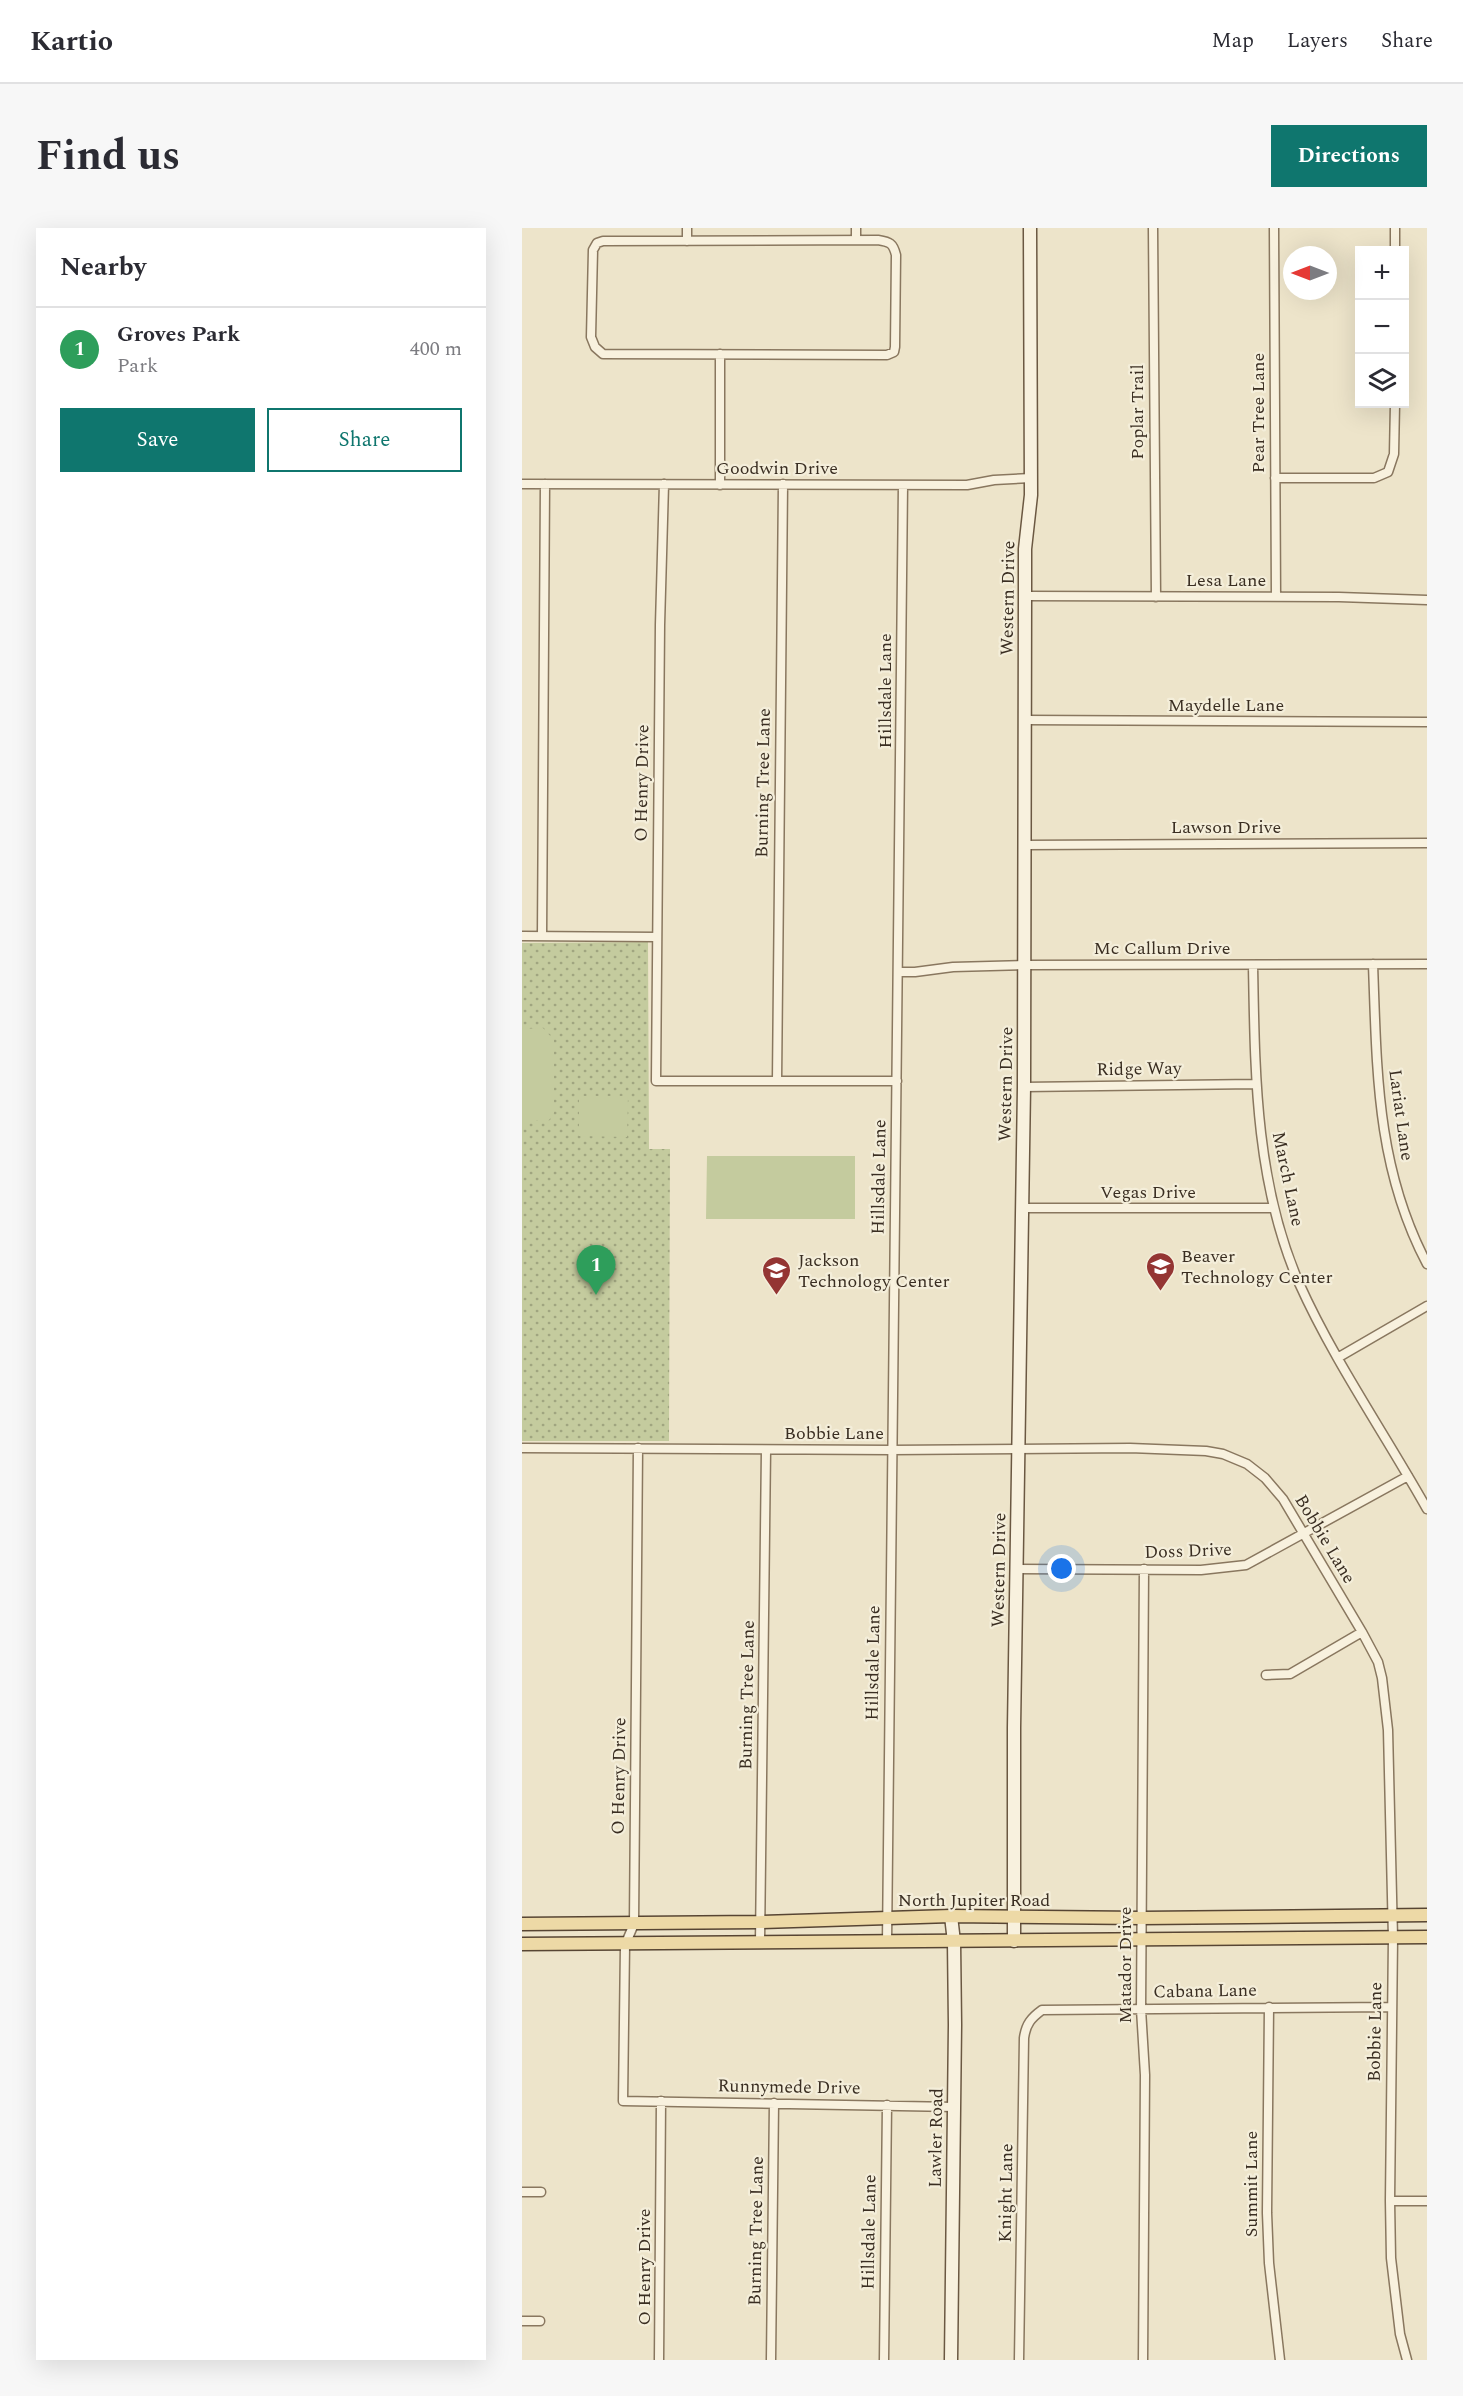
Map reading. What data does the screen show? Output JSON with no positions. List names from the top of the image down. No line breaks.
{"streets":{"main road":["North Jupiter Road"],"street":["Poplar Trail","Pear Tree Lane","Goodwin Drive","Lesa Lane","Western Drive","Hillsdale Lane","Maydelle Lane","O Henry Drive","Burning Tree Lane","Lawson Drive","Mc Callum Drive","Ridge Way","Lariat Lane","March Lane","Vegas Drive","Bobbie Lane","Doss Drive","Matador Drive","Cabana Lane","Runnymede Drive","Lawler Road","Summit Lane","Knight Lane"]},"crossings":[["Poplar Trail","Lesa Lane"],["Pear Tree Lane","Lesa Lane"],["Goodwin Drive","Western Drive"],["Goodwin Drive","Hillsdale Lane"],["Goodwin Drive","O Henry Drive"],["Goodwin Drive","Burning Tree Lane"],["Lesa Lane","Western Drive"],["Western Drive","Maydelle Lane"],["Western Drive","Lawson Drive"],["Western Drive","Mc Callum Drive"],["Western Drive","Ridge Way"],["Western Drive","Vegas Drive"],["Western Drive","Bobbie Lane"],["Western Drive","Doss Drive"],["Western Drive","North Jupiter Road"],["Hillsdale Lane","Mc Callum Drive"],["Hillsdale Lane","Bobbie Lane"],["Hillsdale Lane","North Jupiter Road"],["Hillsdale Lane","Runnymede Drive"],["O Henry Drive","Burning Tree Lane"],["O Henry Drive","Bobbie Lane"],["O Henry Drive","North Jupiter Road"],["O Henry Drive","Runnymede Drive"],["Burning Tree Lane","Bobbie Lane"],["Burning Tree Lane","North Jupiter Road"],["Burning Tree Lane","Runnymede Drive"],["Mc Callum Drive","Lariat Lane"],["Mc Callum Drive","March Lane"],["Ridge Way","March Lane"],["March Lane","Vegas Drive"],["March Lane","Doss Drive"],["Bobbie Lane","Doss Drive"],["Bobbie Lane","North Jupiter Road"],["Bobbie Lane","Cabana Lane"],["Doss Drive","Matador Drive"],["North Jupiter Road","Matador Drive"],["North Jupiter Road","Lawler Road"],["Matador Drive","Cabana Lane"],["Cabana Lane","Summit Lane"],["Cabana Lane","Knight Lane"],["Runnymede Drive","Lawler Road"]],"places":{"school or university":["Beaver Technology Center","Jackson Technology Center"]},"north":"left","page":{"header":"Kartio","nav":["Map","Layers","Share"],"title":"Find us","buttons":["Directions",["Save","Share"]],"heading":"Nearby","map_buttons":["+","−"],"list":[{"mark":"1","name":"Groves Park","note":"Park","value":"400 m"}],"pins":"1"}}
